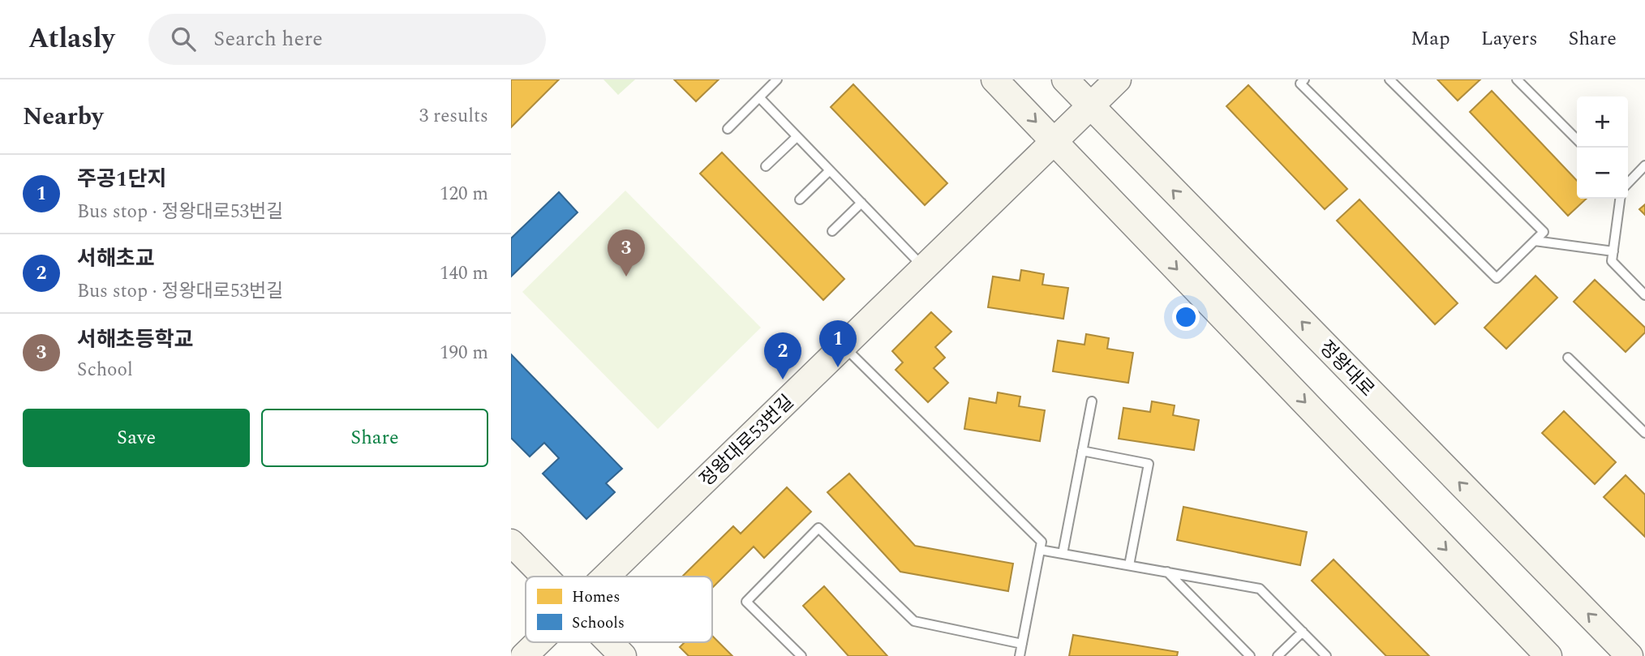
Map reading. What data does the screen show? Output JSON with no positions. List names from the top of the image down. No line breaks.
{"streets":{"street":["정왕대로","정왕대로53번길"]},"crossings":[["정왕대로","정왕대로53번길"]],"legend":["Homes","Schools"],"page":{"header":"Atlasly","search":"Search here","nav":["Map","Layers","Share"],"heading":["Nearby","3 results"],"map_buttons":["+","−"],"list":[{"mark":"1","name":"주공1단지","note":"Bus stop · 정왕대로53번길","value":"120 m"},{"mark":"2","name":"서해초교","note":"Bus stop · 정왕대로53번길","value":"140 m"},{"mark":"3","name":"서해초등학교","note":"School","value":"190 m"}],"pins":["3","1","2"],"buttons":["Save","Share"]}}
